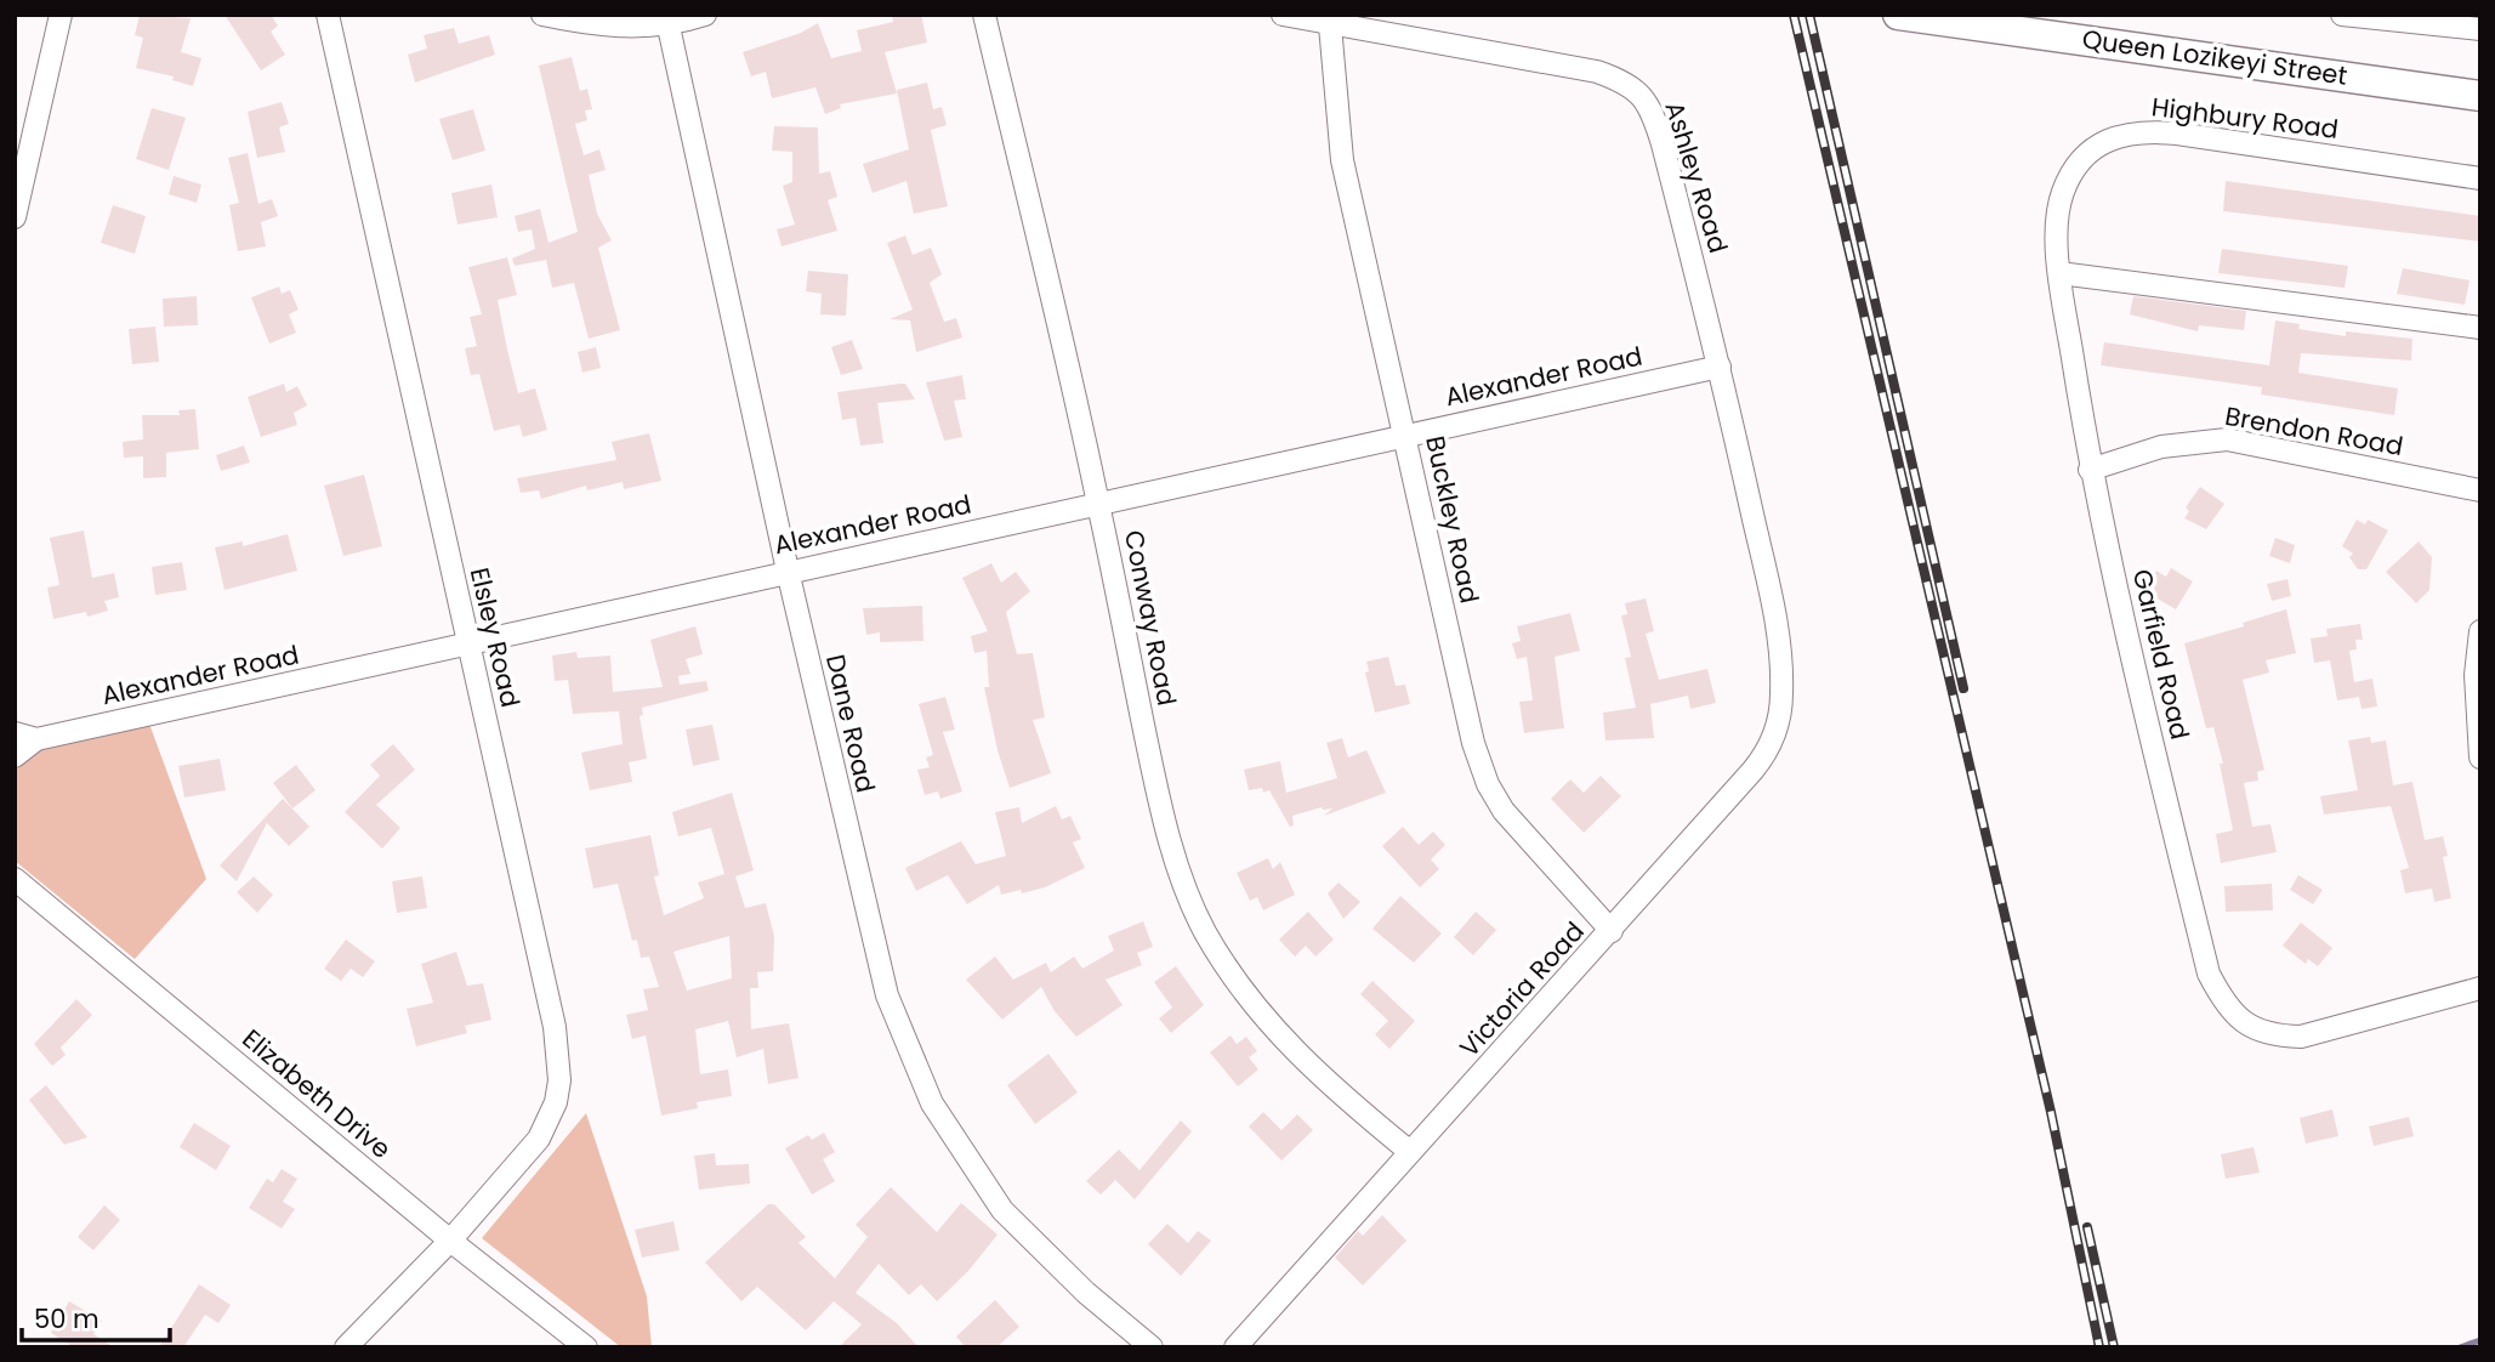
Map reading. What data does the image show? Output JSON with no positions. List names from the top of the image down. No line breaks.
{"streets":{"main road":["Queen Lozikeyi Street"],"street":["Highbury Road","Ashley Road","Alexander Road","Brendon Road","Buckley Road","Conway Road","Elsley Road","Garfield Road","Dane Road","Victoria Road","Elizabeth Drive"]},"crossings":[["Highbury Road","Garfield Road"],["Ashley Road","Alexander Road"],["Ashley Road","Buckley Road"],["Ashley Road","Victoria Road"],["Alexander Road","Buckley Road"],["Alexander Road","Conway Road"],["Alexander Road","Elsley Road"],["Alexander Road","Dane Road"],["Brendon Road","Garfield Road"],["Buckley Road","Victoria Road"],["Conway Road","Victoria Road"],["Elsley Road","Elizabeth Drive"]],"scale_bar":"50 m"}
